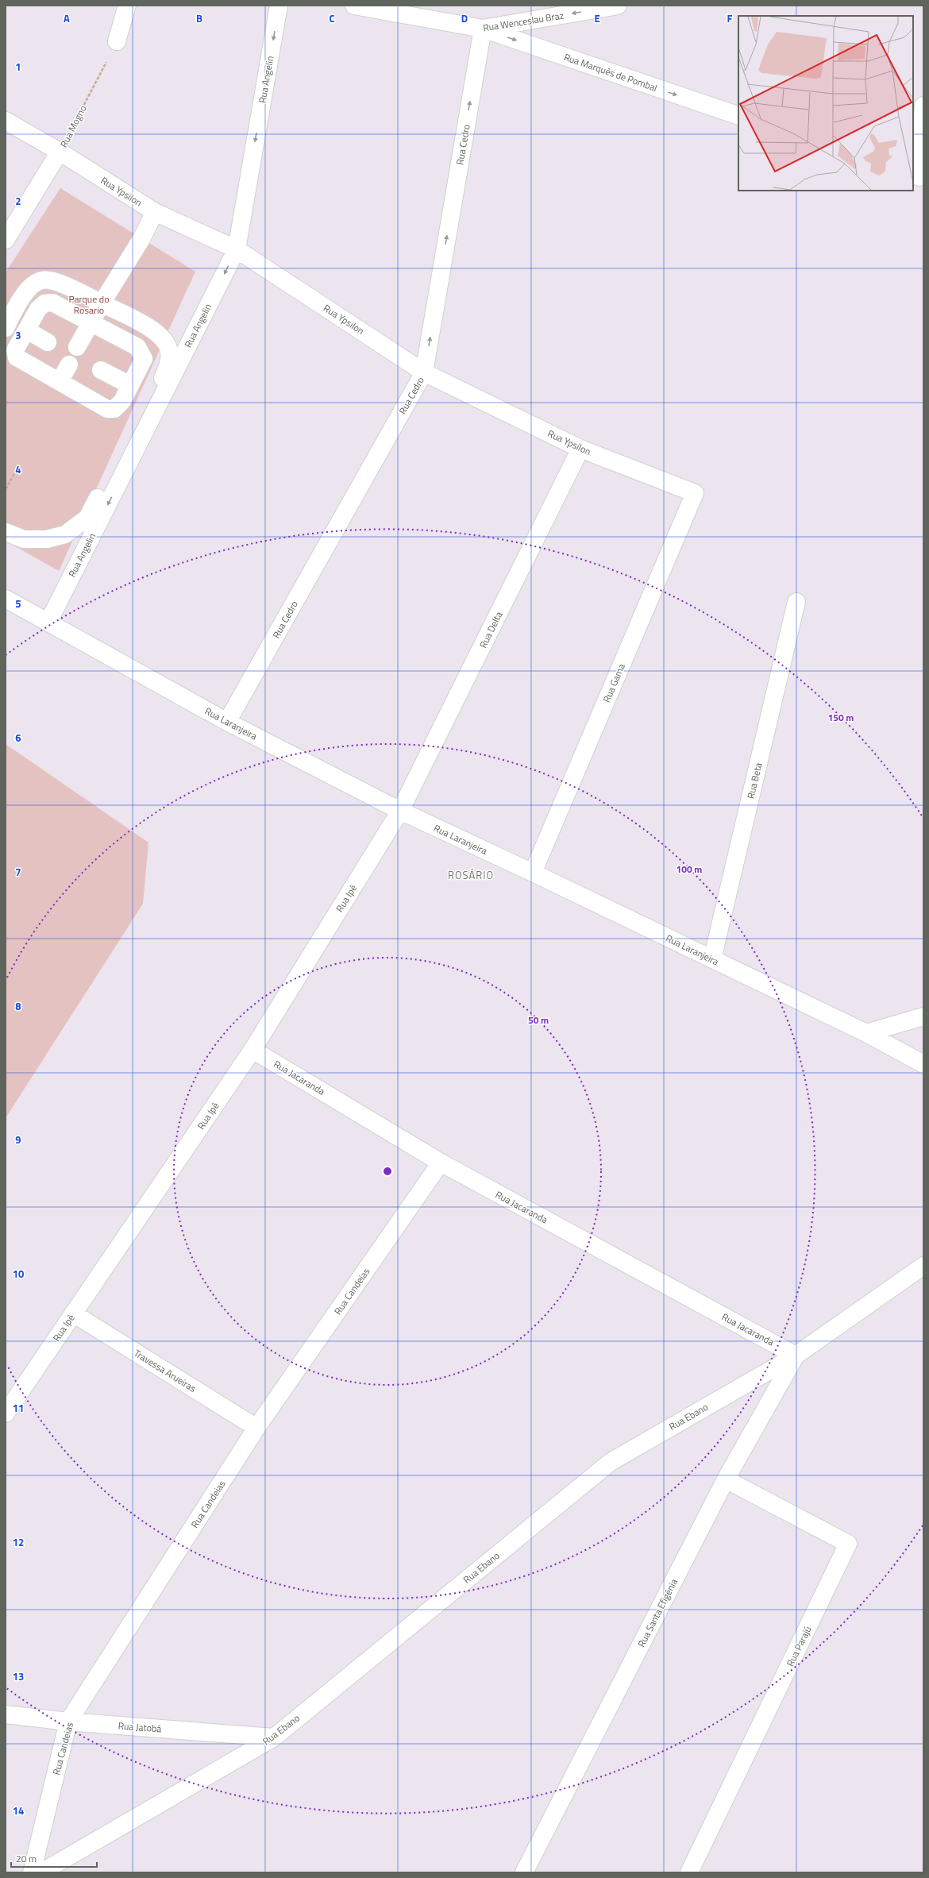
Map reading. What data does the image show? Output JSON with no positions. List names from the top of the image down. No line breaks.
{"streets":{"street":["Rua Wenceslau Braz","Rua Marquês de Pombal","Rua Angelin","Rua Mogno","Rua Cedro","Rua Ypsilon","Rua Delta","Rua Gama","Rua Laranjeira","Rua Beta","Rua Ipê","Rua Jacaranda","Rua Candeias","Travessa Arueiras","Rua Ebano","Rua Santa Efigênia","Rua Parajú","Rua Jatobá"]},"crossings":[["Rua Wenceslau Braz","Rua Marquês de Pombal"],["Rua Wenceslau Braz","Rua Cedro"],["Rua Marquês de Pombal","Rua Cedro"],["Rua Angelin","Rua Ypsilon"],["Rua Angelin","Rua Laranjeira"],["Rua Mogno","Rua Ypsilon"],["Rua Cedro","Rua Ypsilon"],["Rua Cedro","Rua Laranjeira"],["Rua Ypsilon","Rua Delta"],["Rua Ypsilon","Rua Gama"],["Rua Delta","Rua Laranjeira"],["Rua Delta","Rua Ipê"],["Rua Gama","Rua Laranjeira"],["Rua Laranjeira","Rua Beta"],["Rua Laranjeira","Rua Ipê"],["Rua Ipê","Rua Jacaranda"],["Rua Ipê","Travessa Arueiras"],["Rua Jacaranda","Rua Candeias"],["Rua Jacaranda","Rua Ebano"],["Rua Jacaranda","Rua Santa Efigênia"],["Rua Candeias","Travessa Arueiras"],["Rua Candeias","Rua Jatobá"],["Rua Ebano","Rua Santa Efigênia"],["Rua Ebano","Rua Jatobá"],["Rua Santa Efigênia","Rua Parajú"]],"one_way":["Rua Wenceslau Braz","Rua Marquês de Pombal","Rua Cedro"],"districts":["ROSÁRIO"],"parks":["Parque do Rosario"],"scale_bar":"20 m","grid":{"columns":["A","B","C","D","E","F"],"rows":["1","2","3","4","5","6","7","8","9","10","11","12","13","14"]},"rings":["150 m","100 m","50 m"]}
